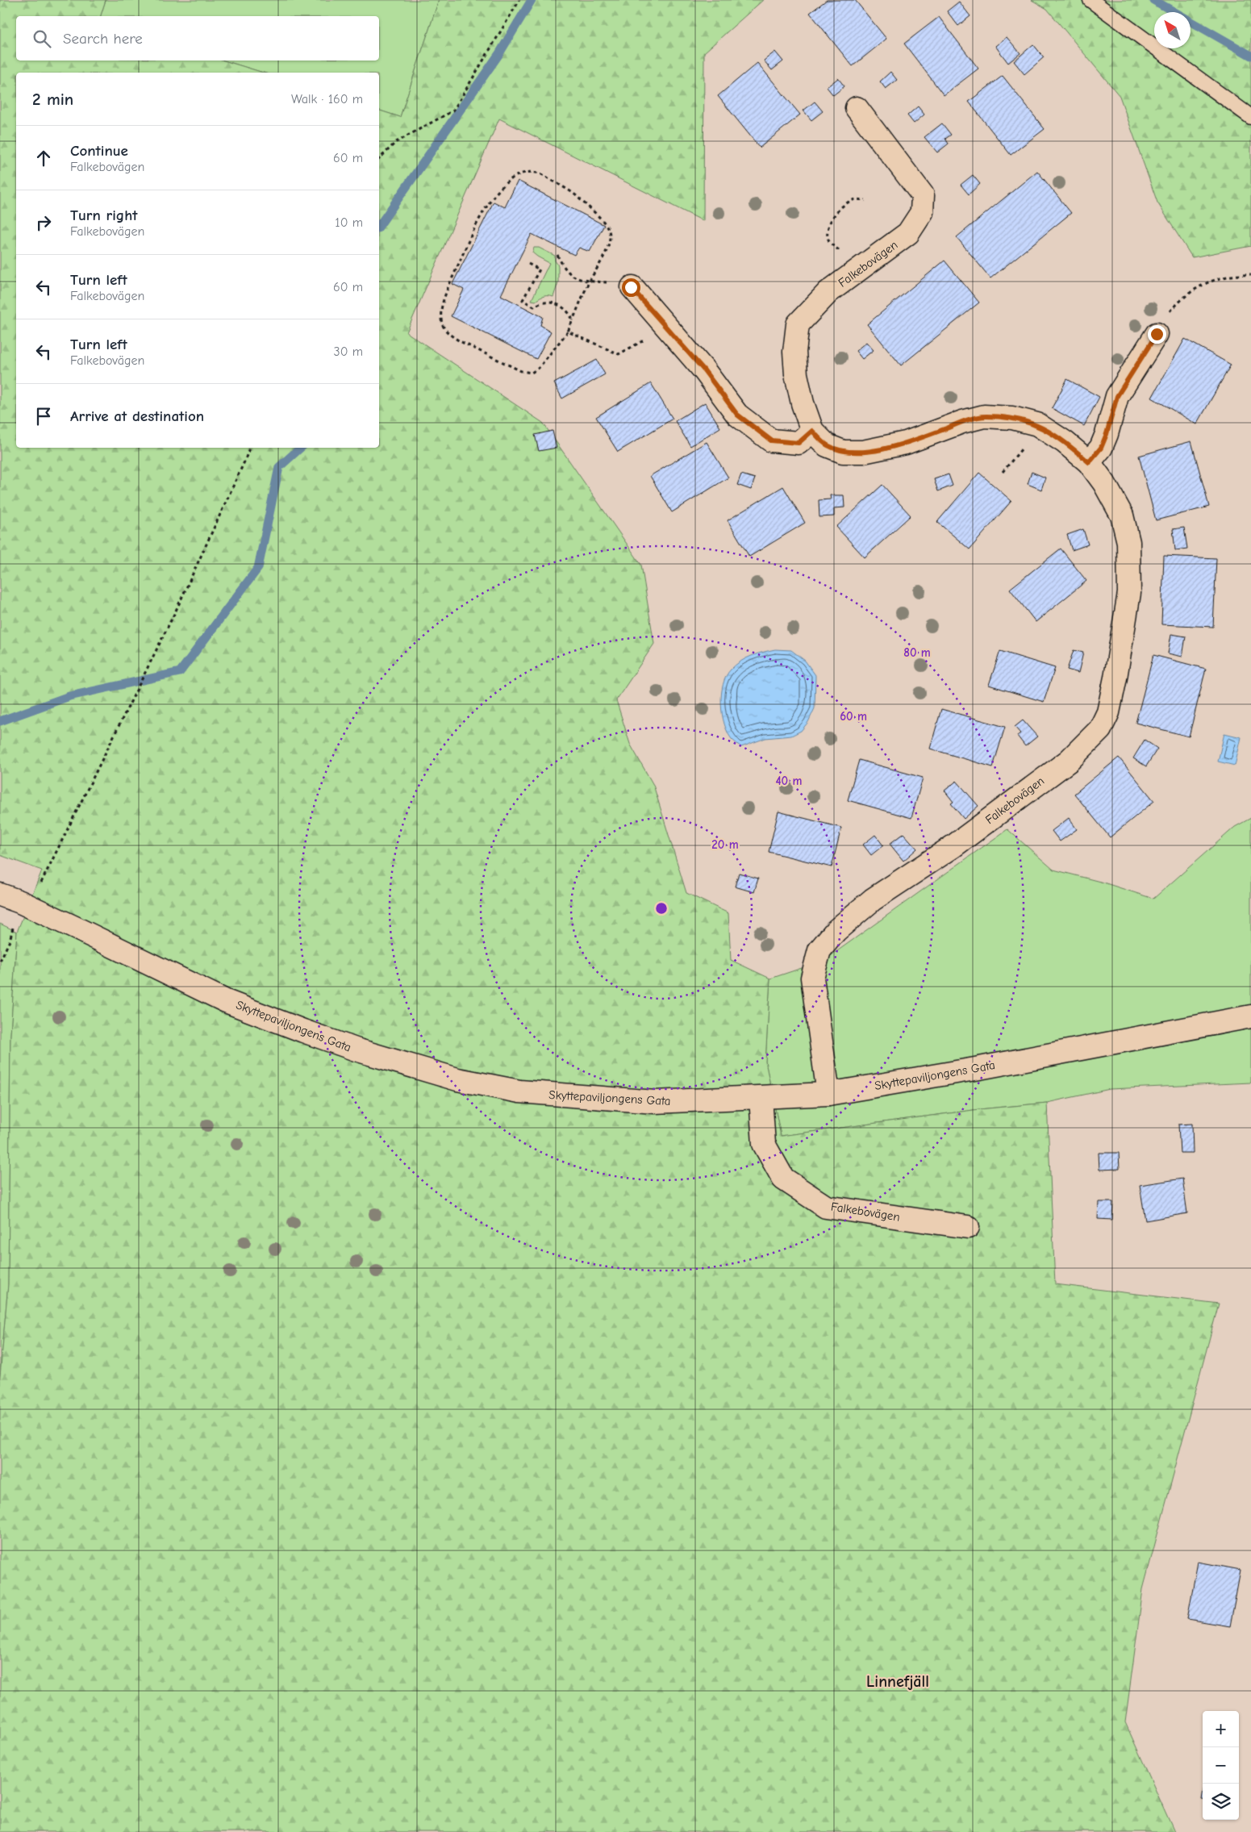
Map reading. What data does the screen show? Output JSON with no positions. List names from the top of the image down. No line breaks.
{"streets":{"street":["Falkebovägen","Skyttepaviljongens Gata"]},"crossings":[["Falkebovägen","Skyttepaviljongens Gata"]],"districts":["Linnefjäll"],"north":"top left","page":{"search":"Search here","heading":["2 min","Walk · 160 m"],"list":[["Continue","Falkebovägen","60 m"],["Turn right","Falkebovägen","10 m"],["Turn left","Falkebovägen","60 m"],["Turn left","Falkebovägen","30 m"],"Arrive at destination"],"map_buttons":["+","−"]},"rings":["80 m","60 m","40 m","20 m"]}
